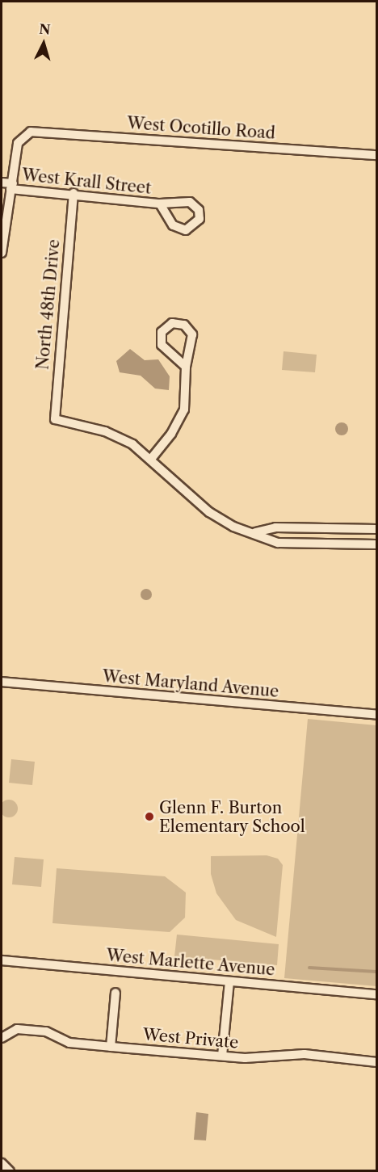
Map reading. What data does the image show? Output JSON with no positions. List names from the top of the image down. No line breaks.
{"streets":{"street":["West Ocotillo Road","West Krall Street","North 48th Drive","West Maryland Avenue","West Marlette Avenue","West Private"]},"crossings":[["West Ocotillo Road","West Krall Street"],["West Krall Street","North 48th Drive"]],"places":["Glenn F. Burton Elementary School"],"north":"top"}
